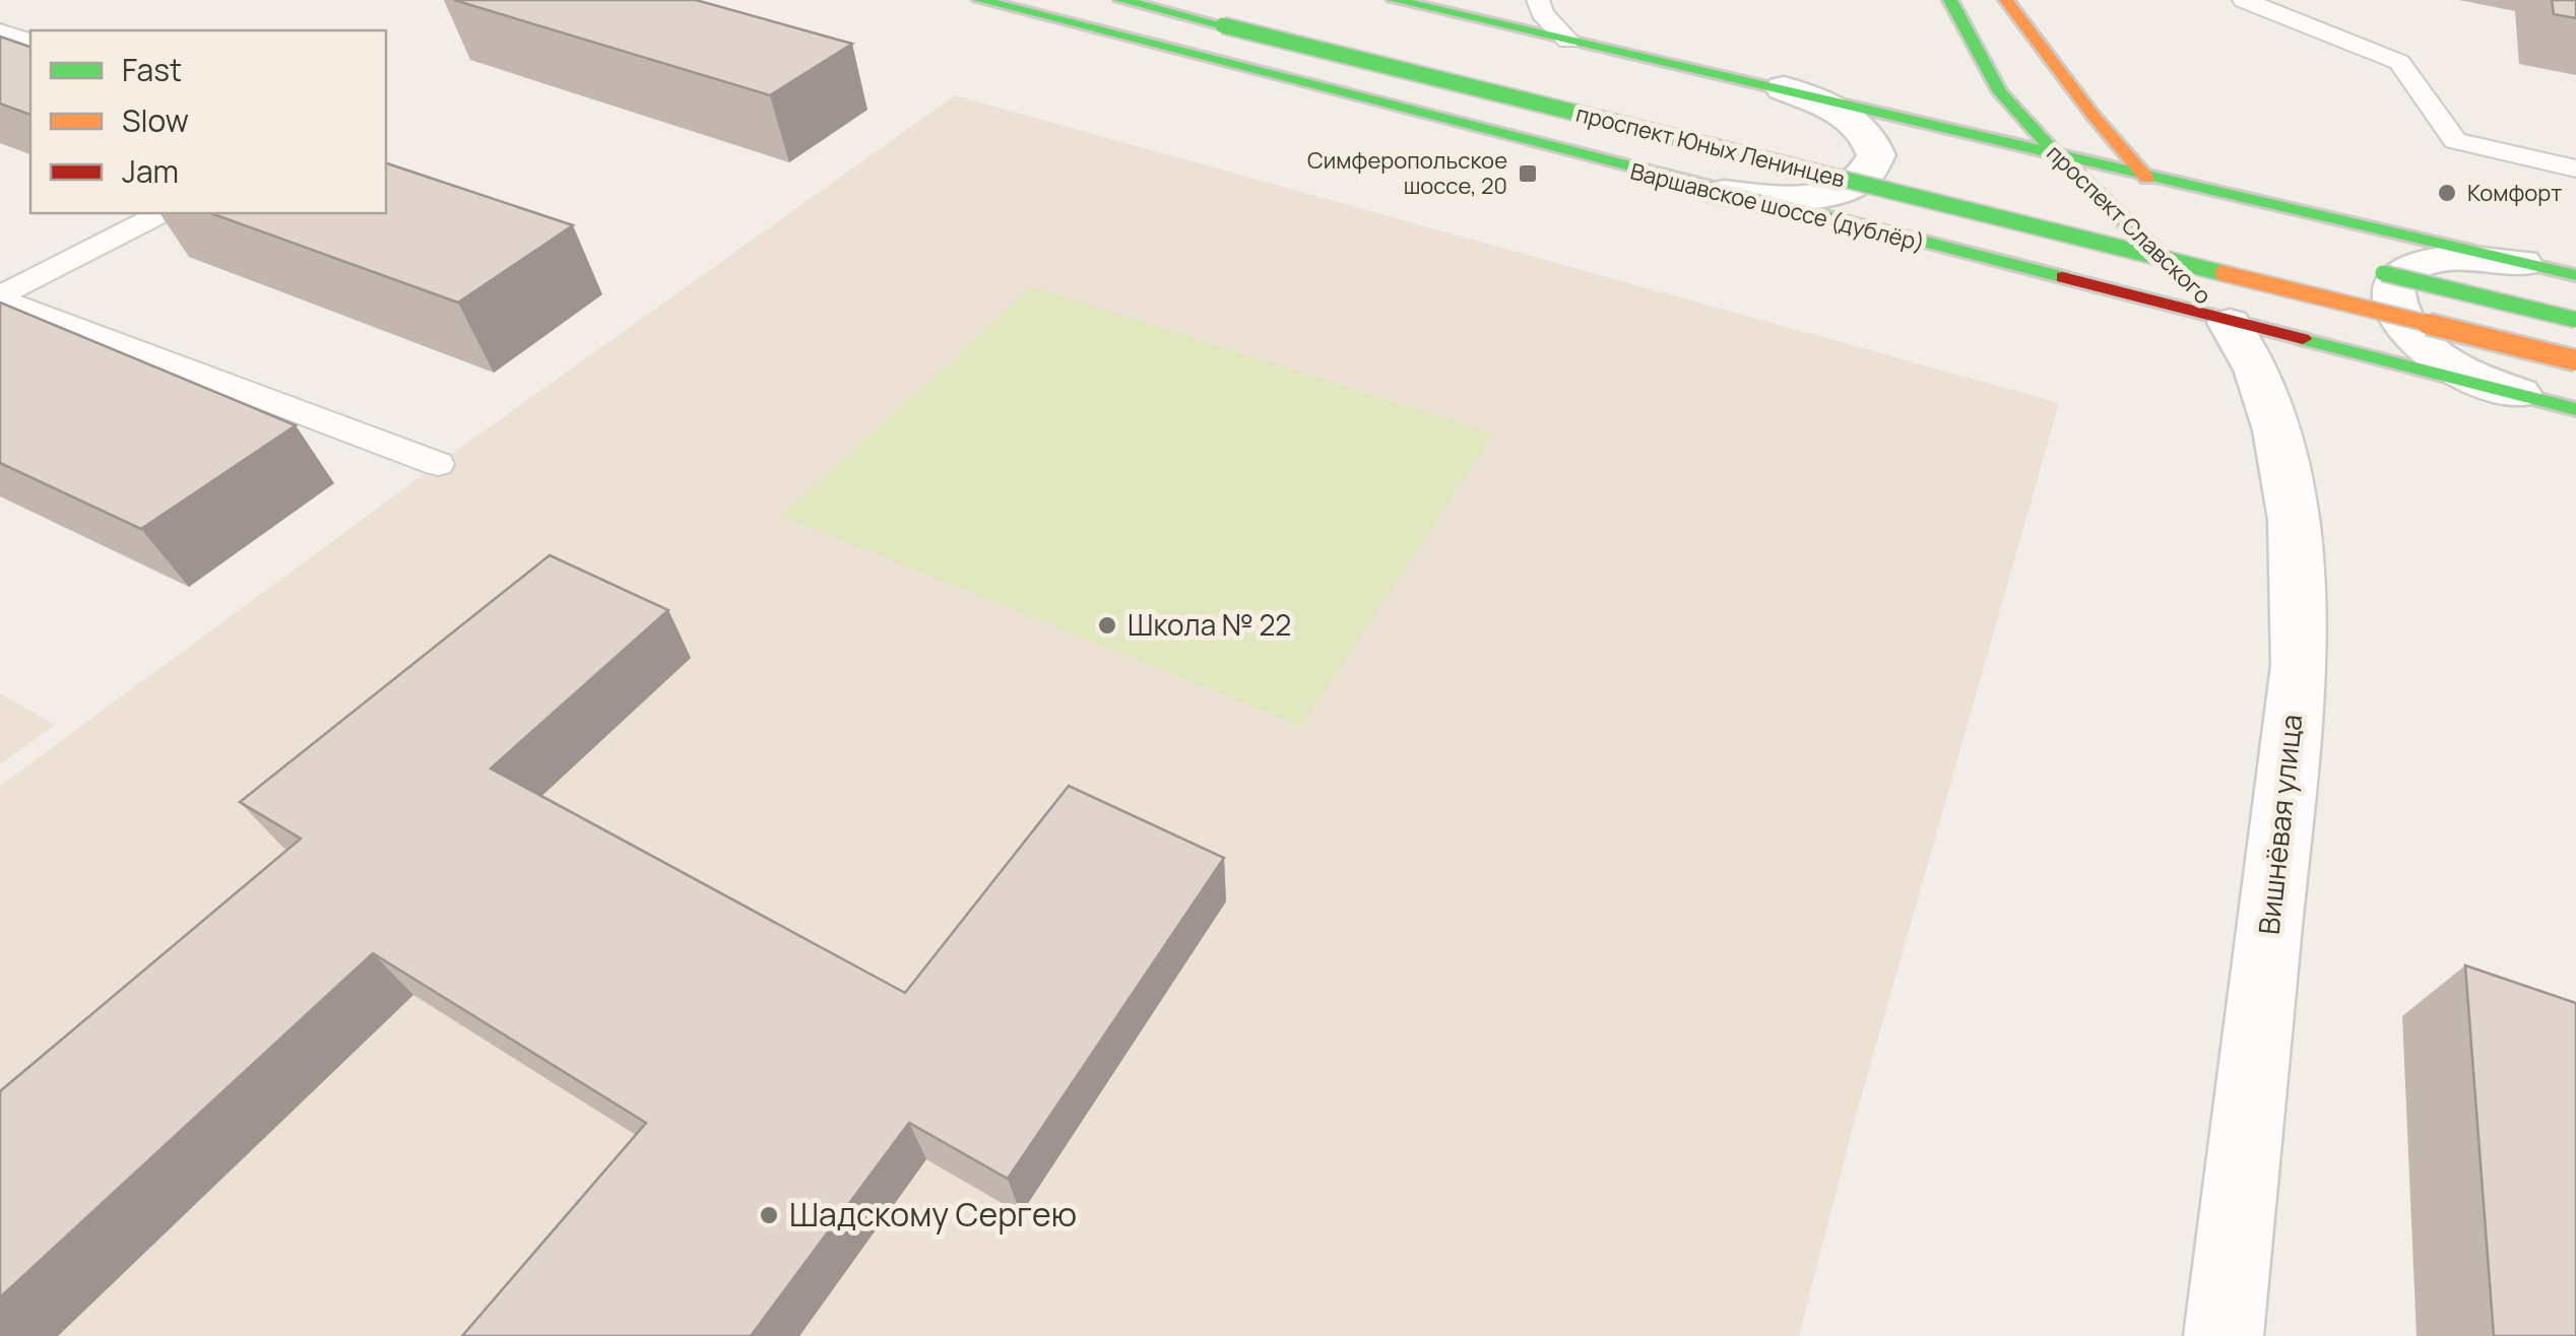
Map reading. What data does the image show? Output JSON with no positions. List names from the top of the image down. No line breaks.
{"streets":{"main road":["проспект Юных Ленинцев","Варшавское шоссе (дублёр)","проспект Славского"],"street":["Вишнёвая улица"]},"crossings":[["Варшавское шоссе (дублёр)","проспект Славского"],["Варшавское шоссе (дублёр)","Вишнёвая улица"],["проспект Славского","Вишнёвая улица"]],"places":{"transit":["Симферопольское шоссе, 20"],"other":["Комфорт","Школа № 22","Шадскому Сергею"]},"legend":["Fast","Slow","Jam"]}
